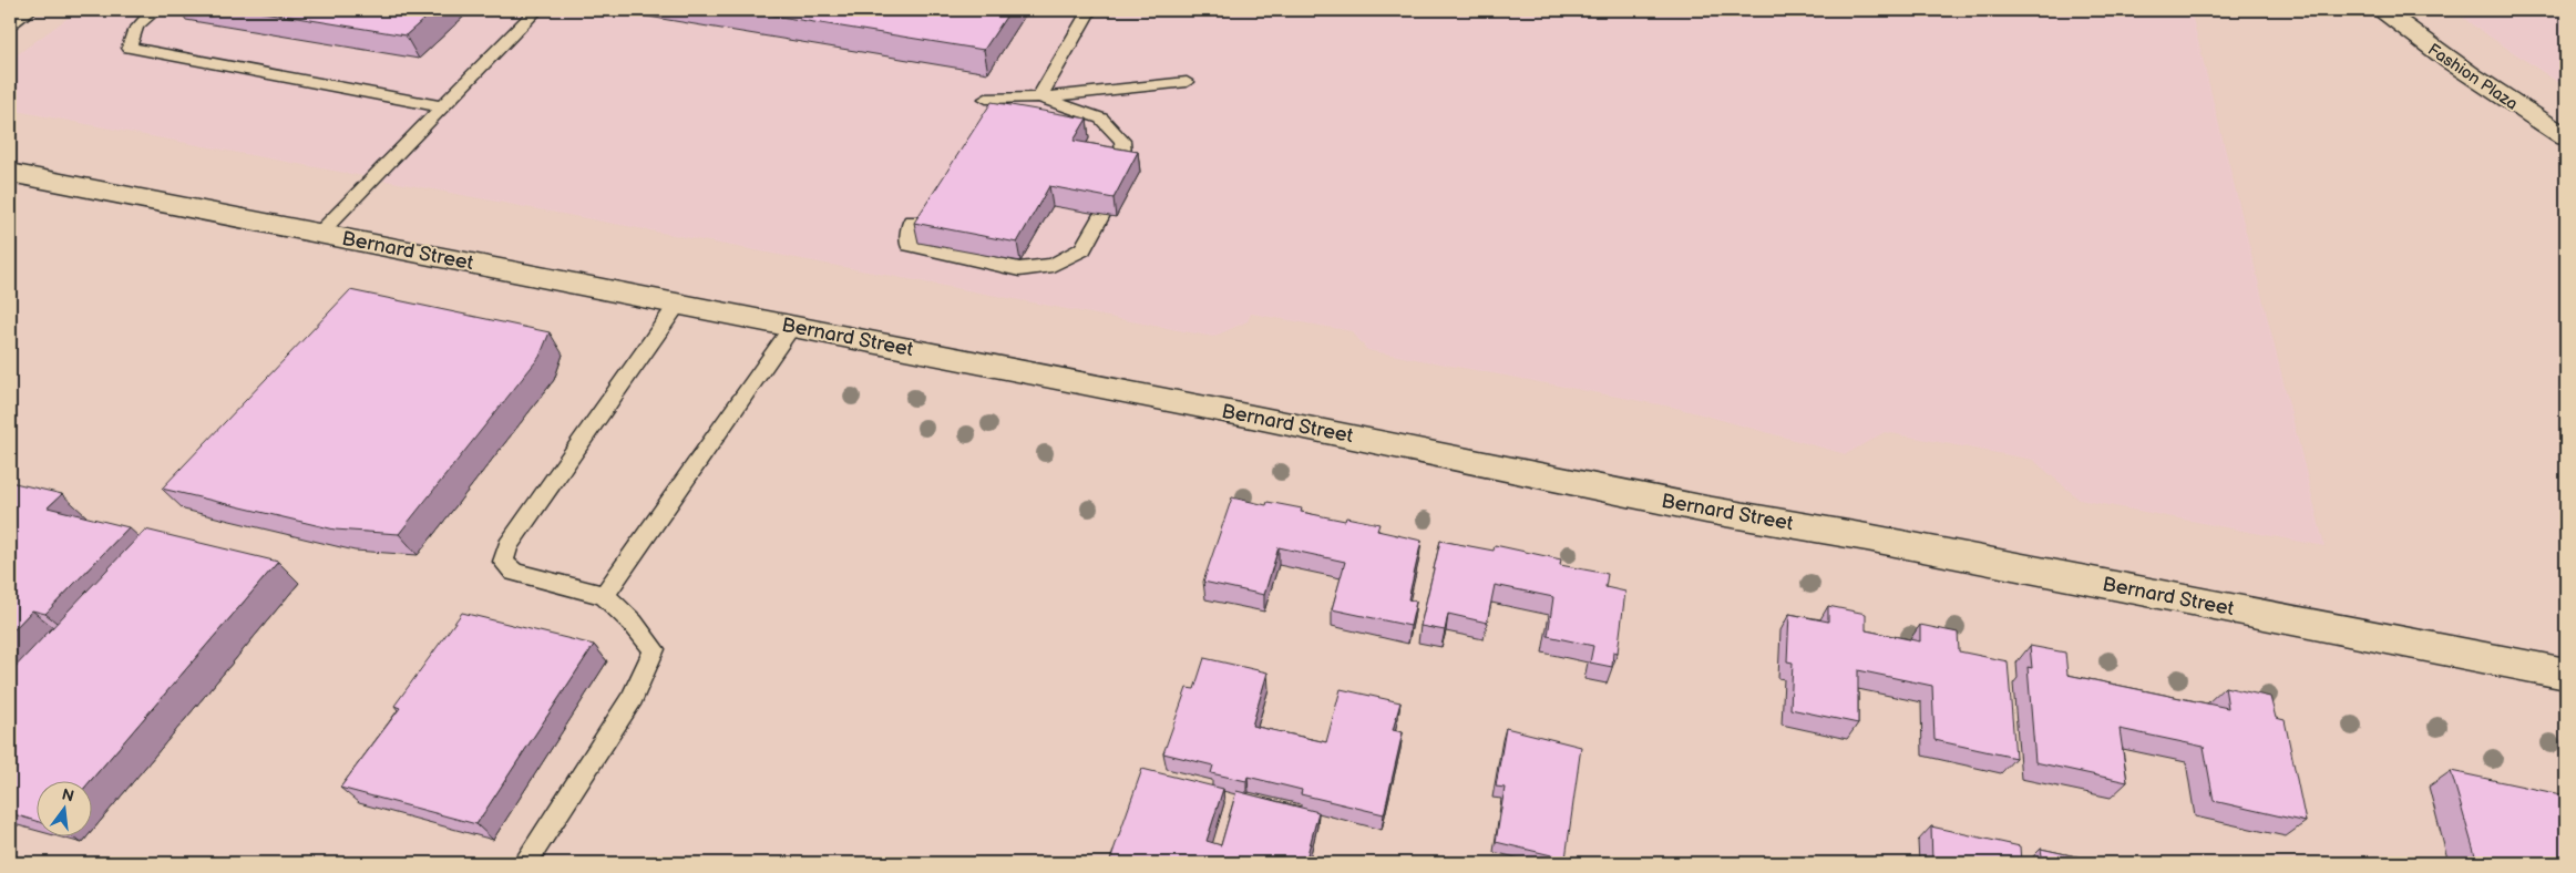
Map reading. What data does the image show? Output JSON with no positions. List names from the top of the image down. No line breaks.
{"streets":{"street":["Fashion Plaza","Bernard Street"]},"north":"top"}
